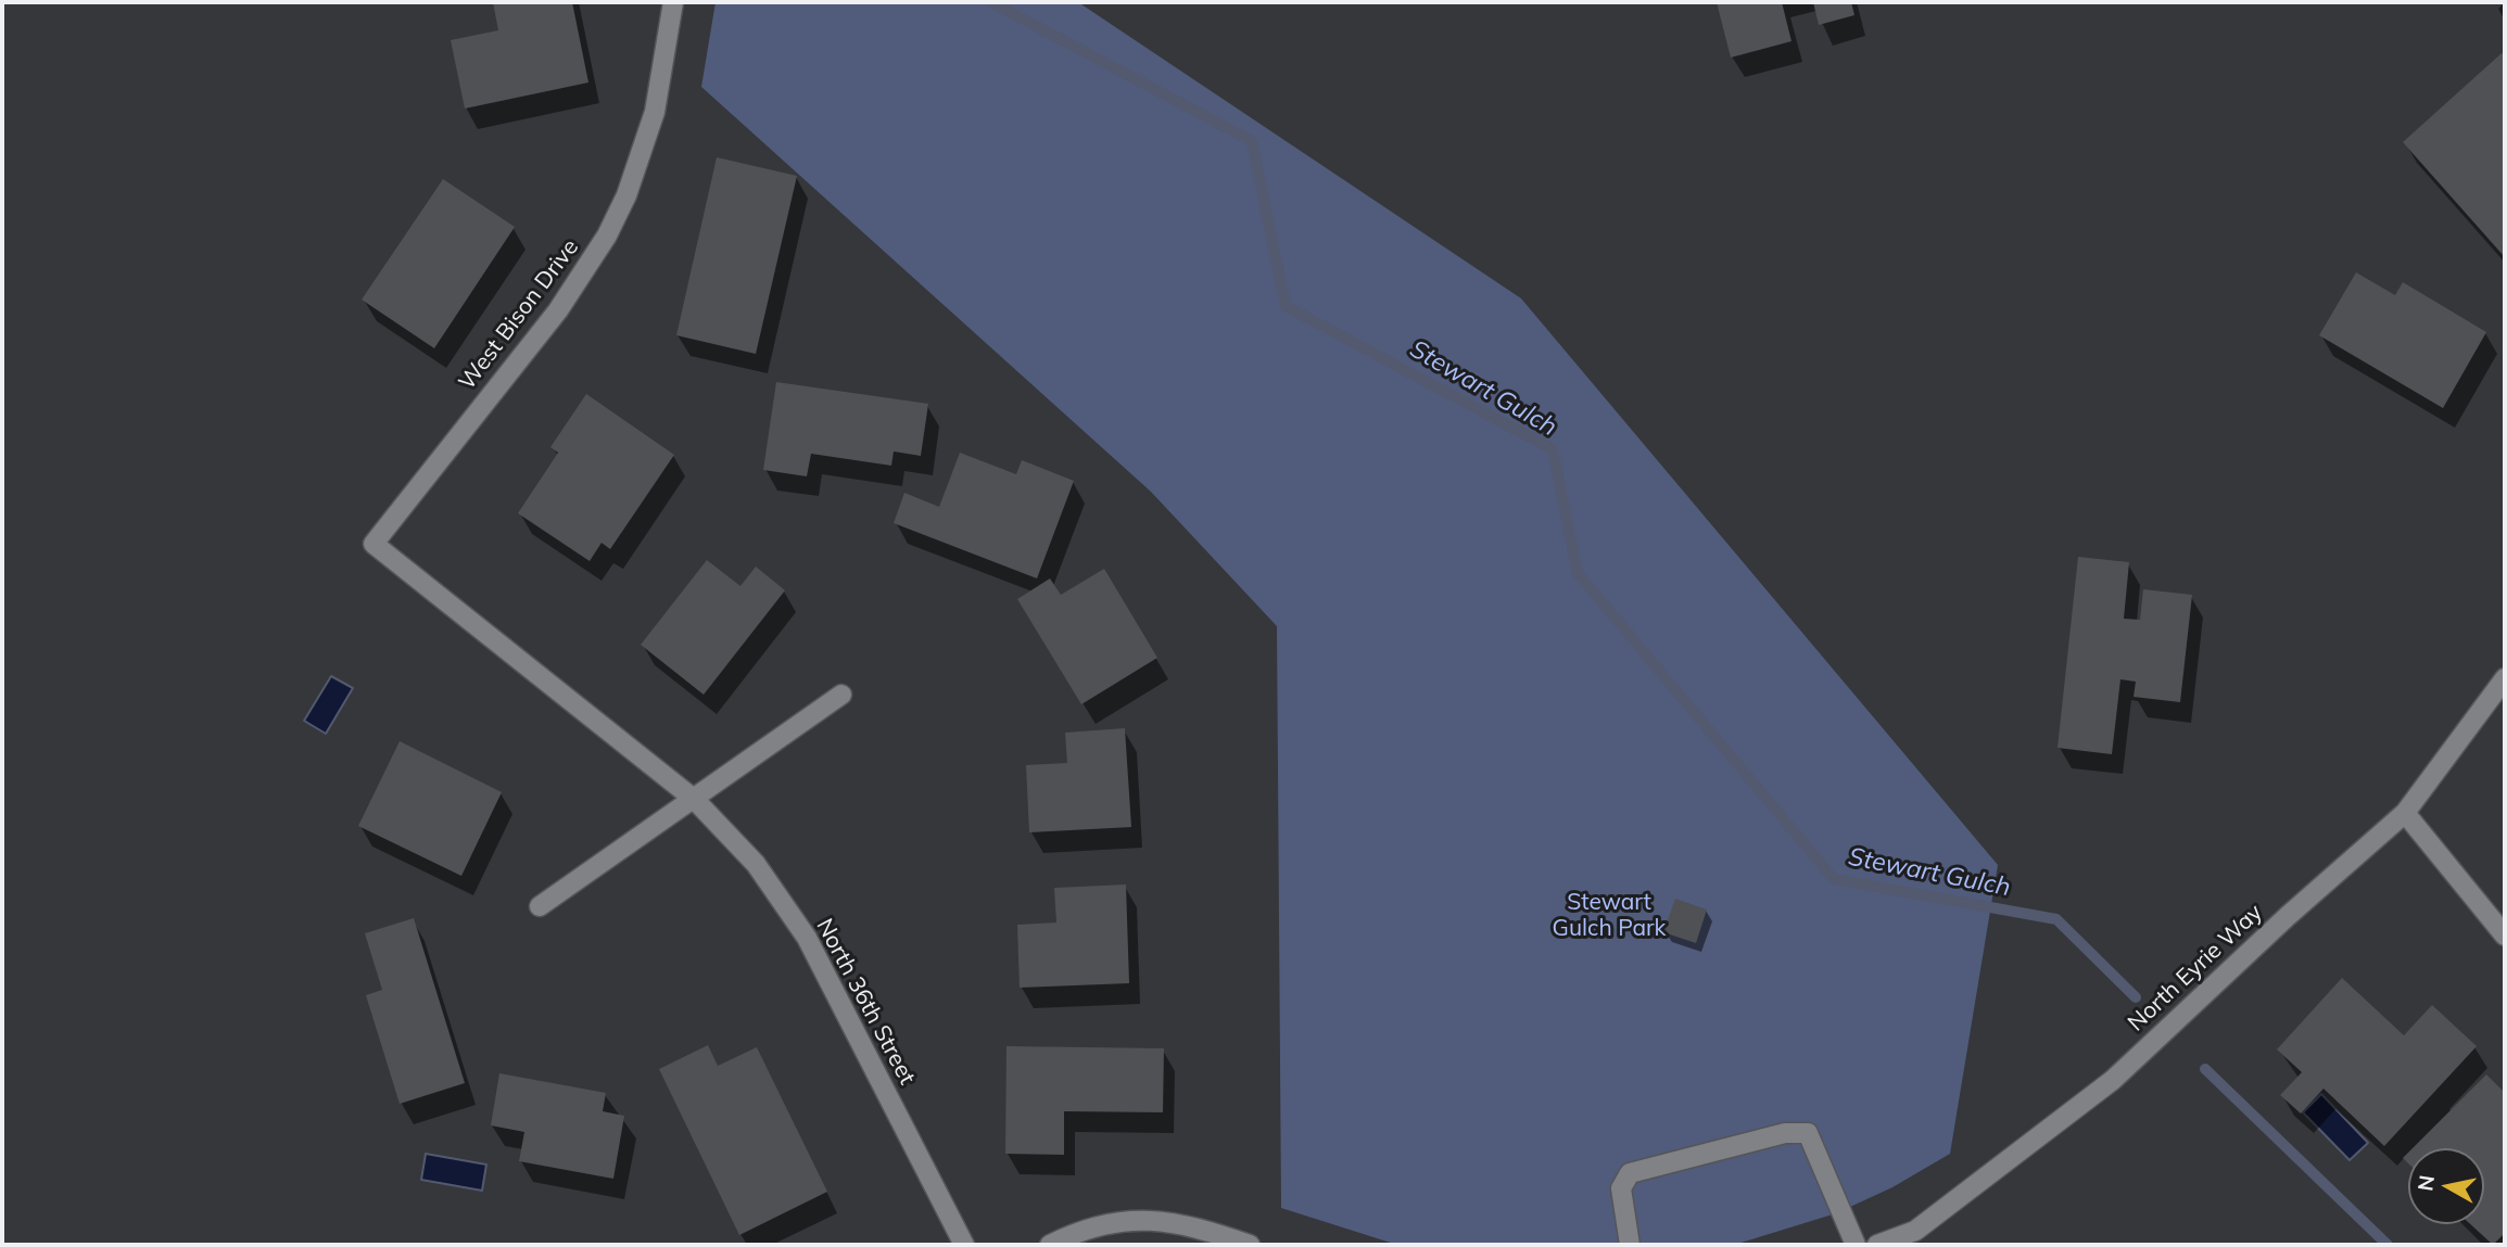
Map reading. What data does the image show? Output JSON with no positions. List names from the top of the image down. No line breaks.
{"streets":{"street":["West Bison Drive","North Eyrie Way","North 36th Street"]},"crossings":[["West Bison Drive","North 36th Street"]],"water":["Stewart Gulch"],"parks":["Stewart Gulch Park"],"north":"left"}
